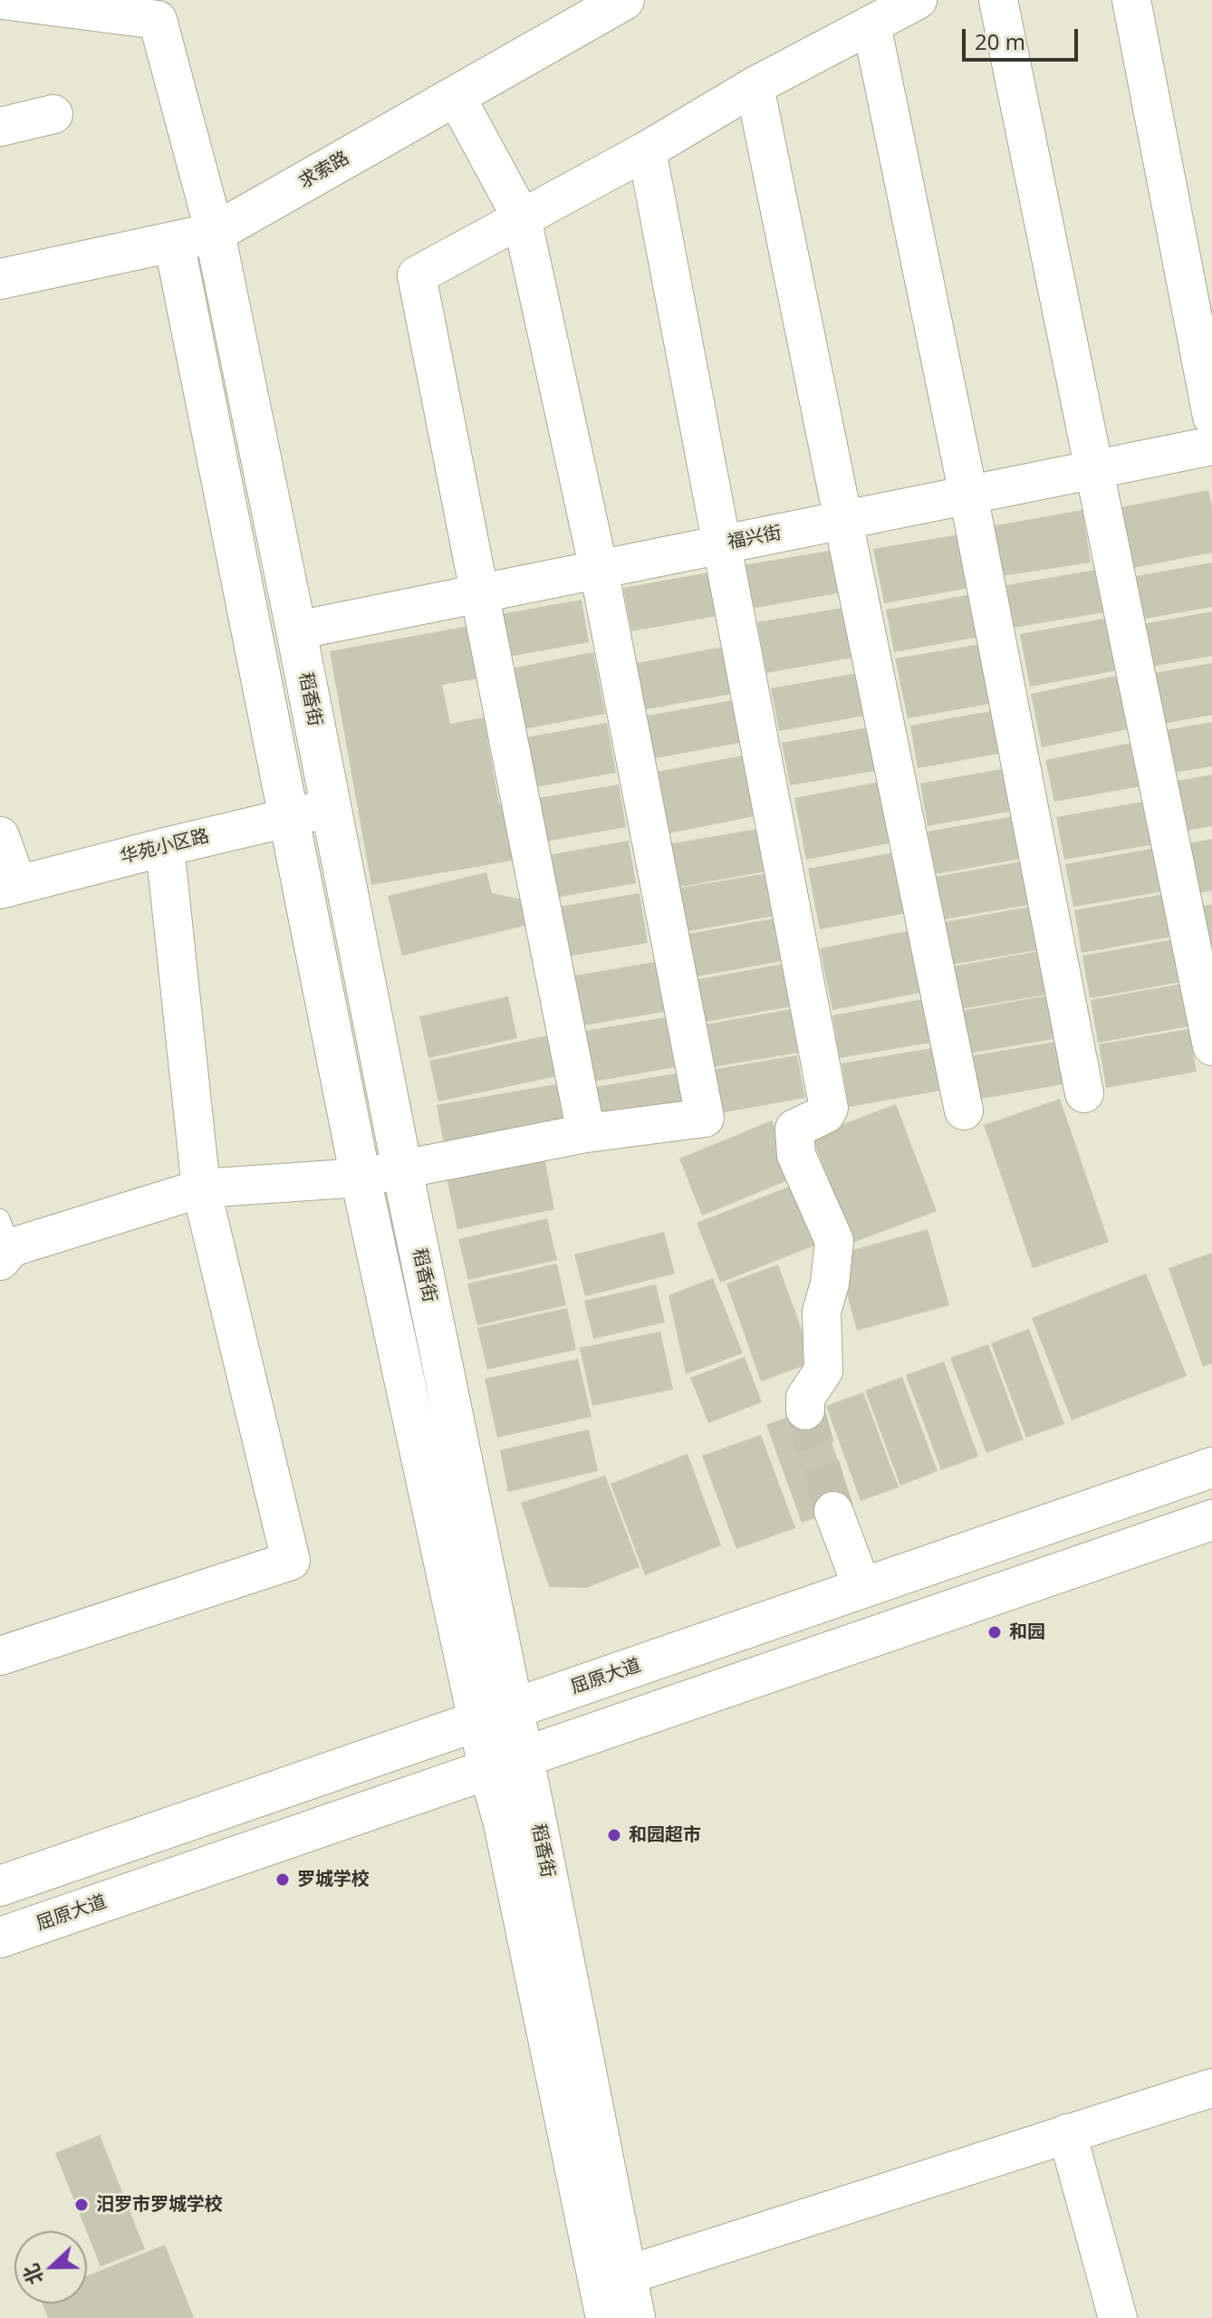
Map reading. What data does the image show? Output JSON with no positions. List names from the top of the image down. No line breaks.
{"streets":{"street":["求索路","福兴街","稻香街","华苑小区路","屈原大道"]},"crossings":[["求索路","稻香街"],["福兴街","稻香街"],["稻香街","华苑小区路"],["稻香街","屈原大道"]],"places":["和园","和园超市","罗城学校","汨罗市罗城学校"],"scale_bar":"20 m","north":"left"}
